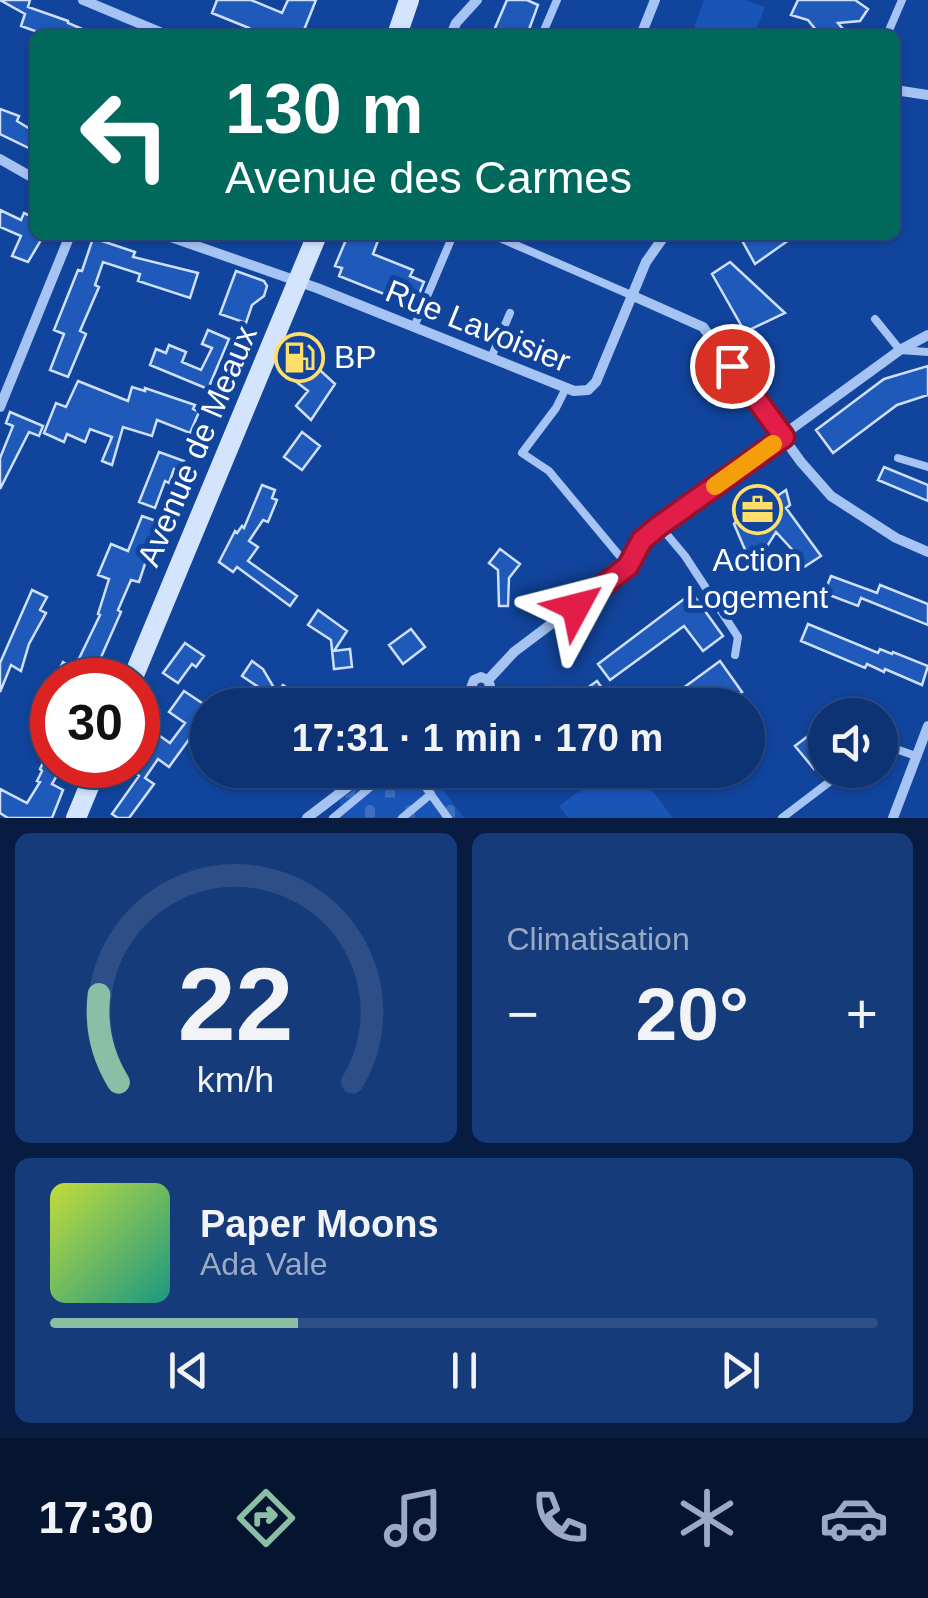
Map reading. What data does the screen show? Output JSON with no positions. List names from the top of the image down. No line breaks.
{"streets":{"main road":["Avenue de Meaux"],"street":["Rue Lavoisier"]},"crossings":[["Rue Lavoisier","Avenue de Meaux"]],"places":{"fuel station":["BP"],"office":["Action Logement"]},"page":{"turn":["130 m","Avenue des Carmes"],"limit":"30","trip":"17:31 · 1 min · 170 m","tile":"Climatisation","heat":["−","20°","+"],"song":["Paper Moons","Ada Vale"],"tabs":"17:30","gauge":["22","km/h"]}}
